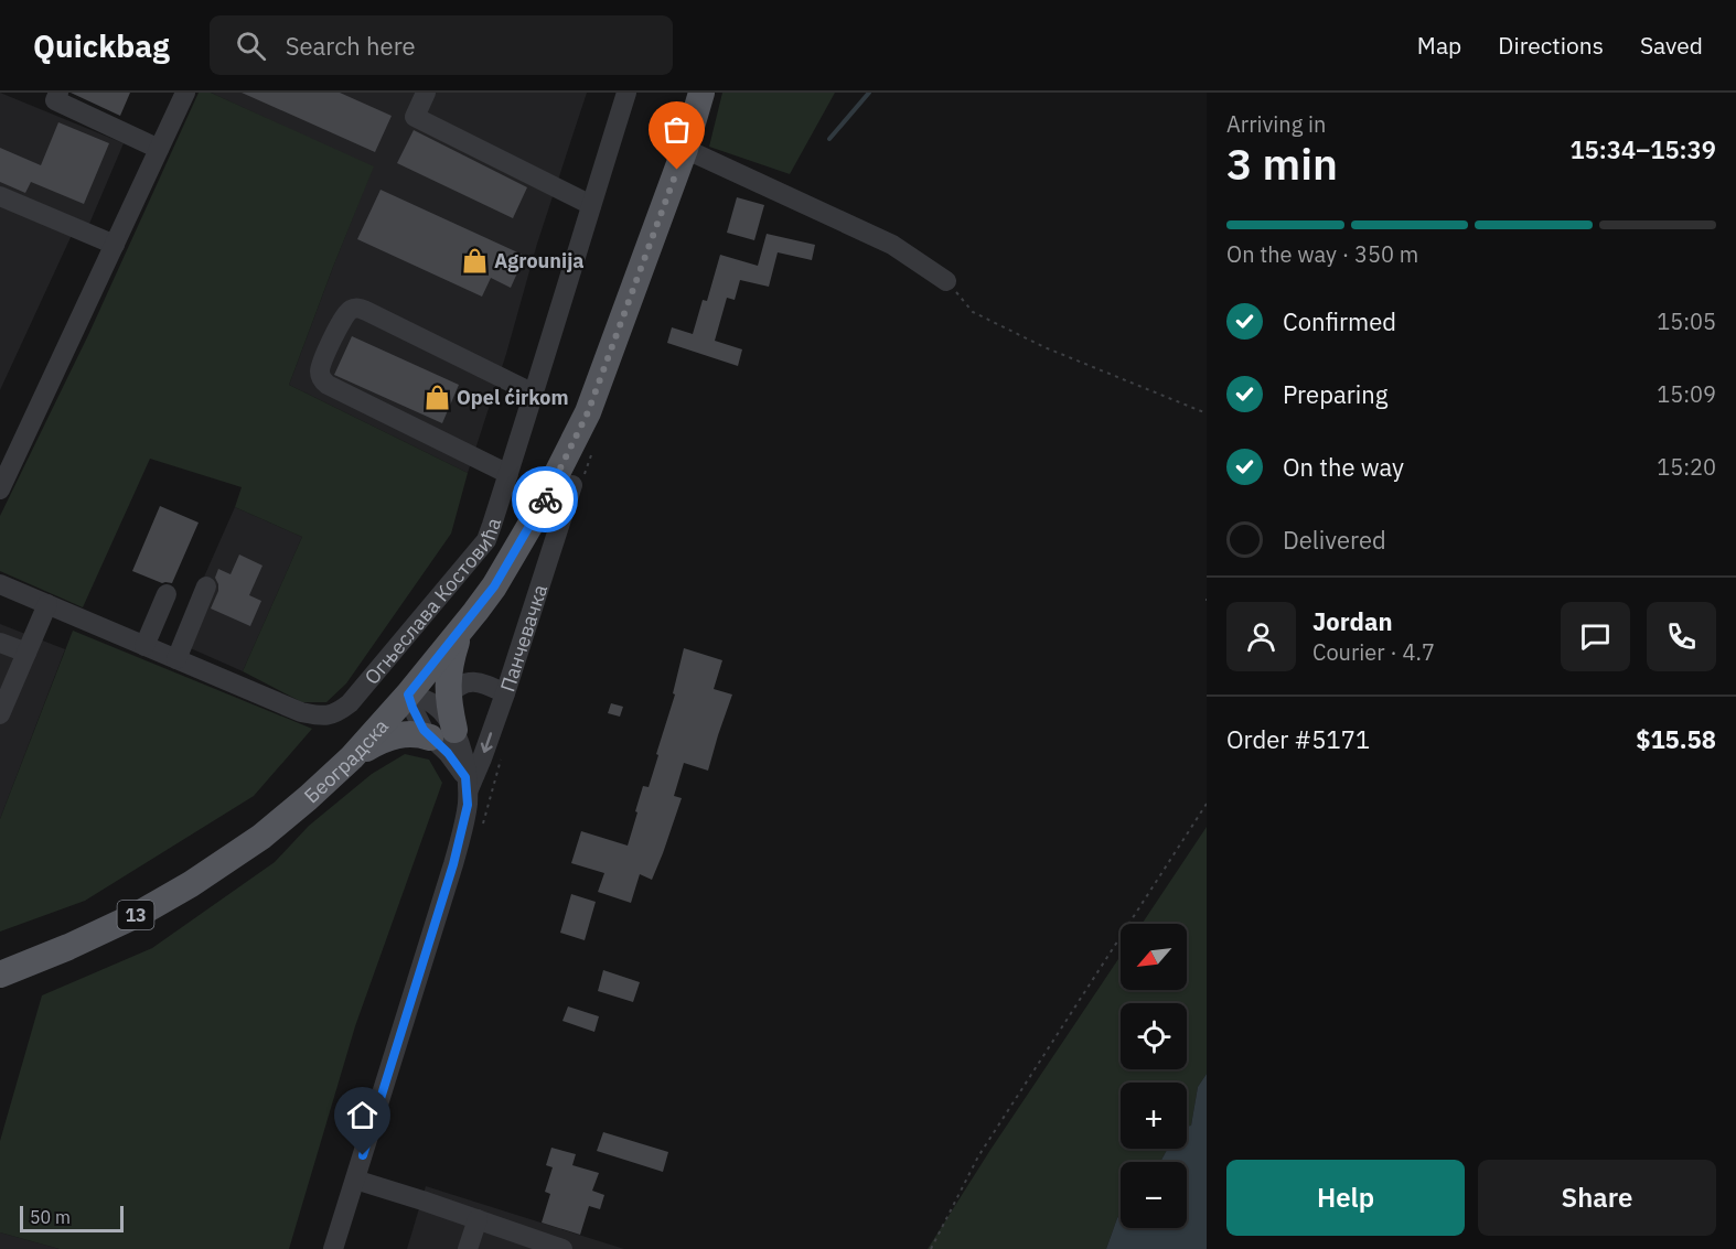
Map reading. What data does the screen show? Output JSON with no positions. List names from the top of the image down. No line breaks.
{"streets":{"main road":["Београдска","13"],"street":["Огњеслава Костовића","Панчевачка"]},"places":{"shop":["Agrounija","Opel ćirkom"]},"scale_bar":"50 m","north":"bottom left","page":{"header":"Quickbag","search":"Search here","nav":["Map","Directions","Saved"],"heading":["3 min","Arriving in","15:34–15:39"],"panel":["Jordan","Courier · 4.7","Order #5171","$15.58"],"bar":"On the way · 350 m","list":[["Confirmed","15:05"],["Preparing","15:09"],["On the way","15:20"],"Delivered"],"map_buttons":["+","−"],"buttons":["Help","Share"],"scale":"50 m"}}
